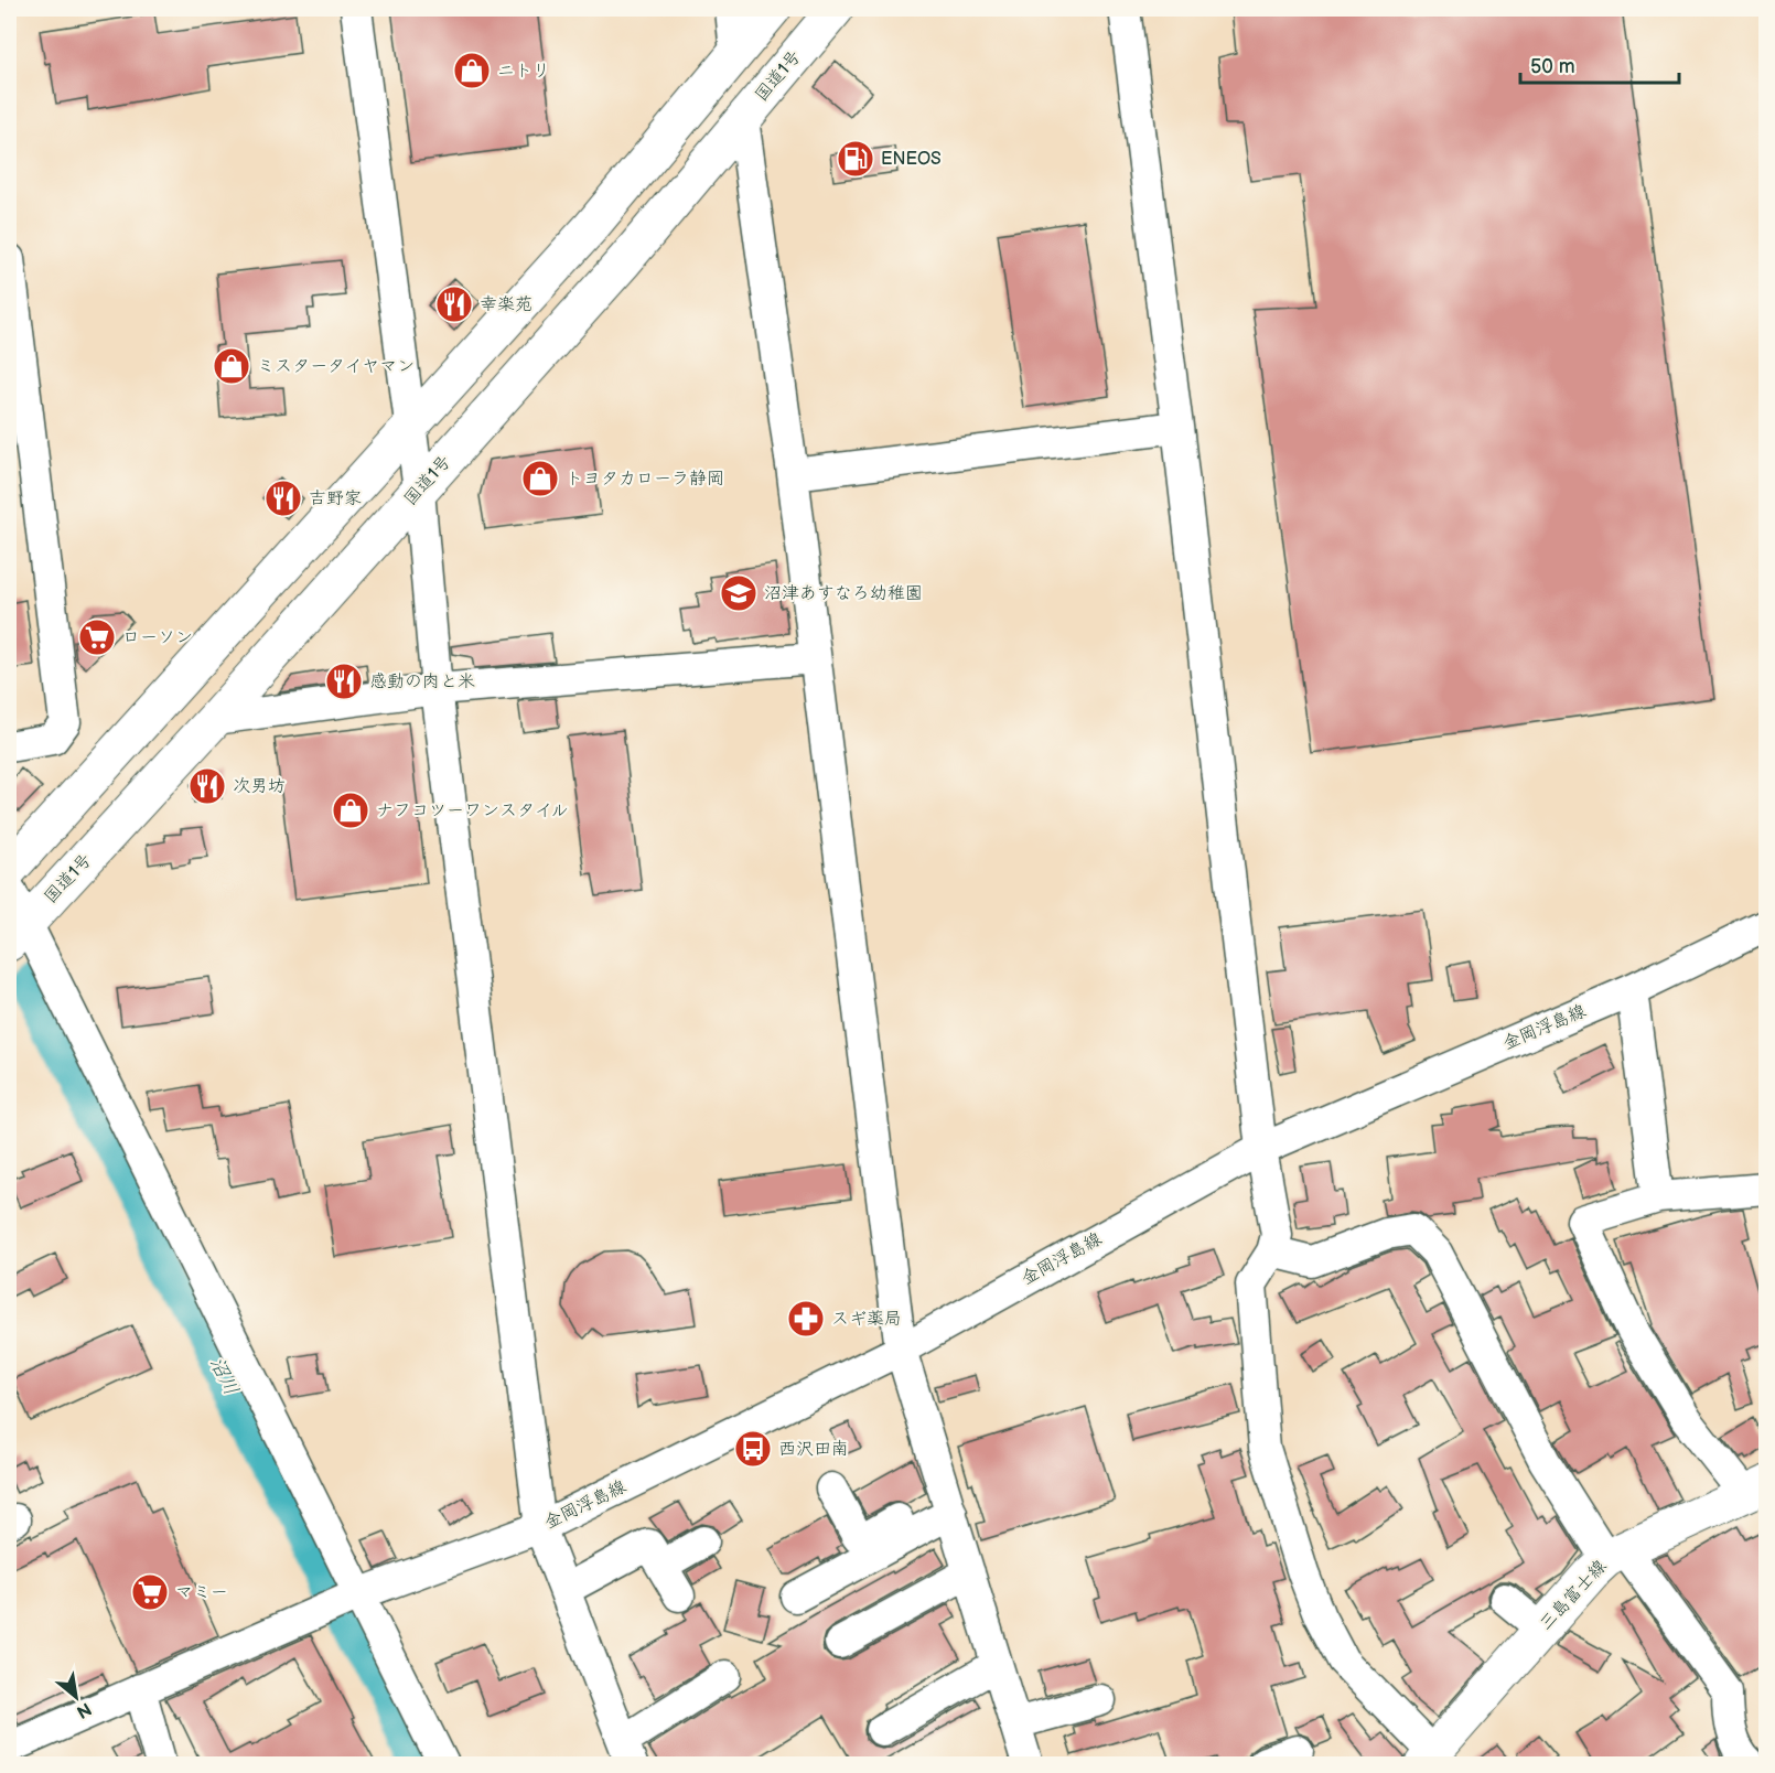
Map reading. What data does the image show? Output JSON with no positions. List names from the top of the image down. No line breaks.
{"streets":{"main road":["国道1号","三島富士線"],"street":["金岡浮島線"]},"water":["沼川"],"places":{"shop":["ニトリ","ミスタータイヤマン","トヨタカローラ静岡","ナフコツーワンスタイル"],"fuel station":["ENEOS"],"restaurant":["幸楽苑","吉野家","感動の肉と米","次男坊"],"school or university":["沼津あすなろ幼稚園"],"supermarket":["ローソン","マミー"],"pharmacy":["スギ薬局"],"bus stop":["西沢田南"]},"scale_bar":"50 m","north":"bottom right"}
